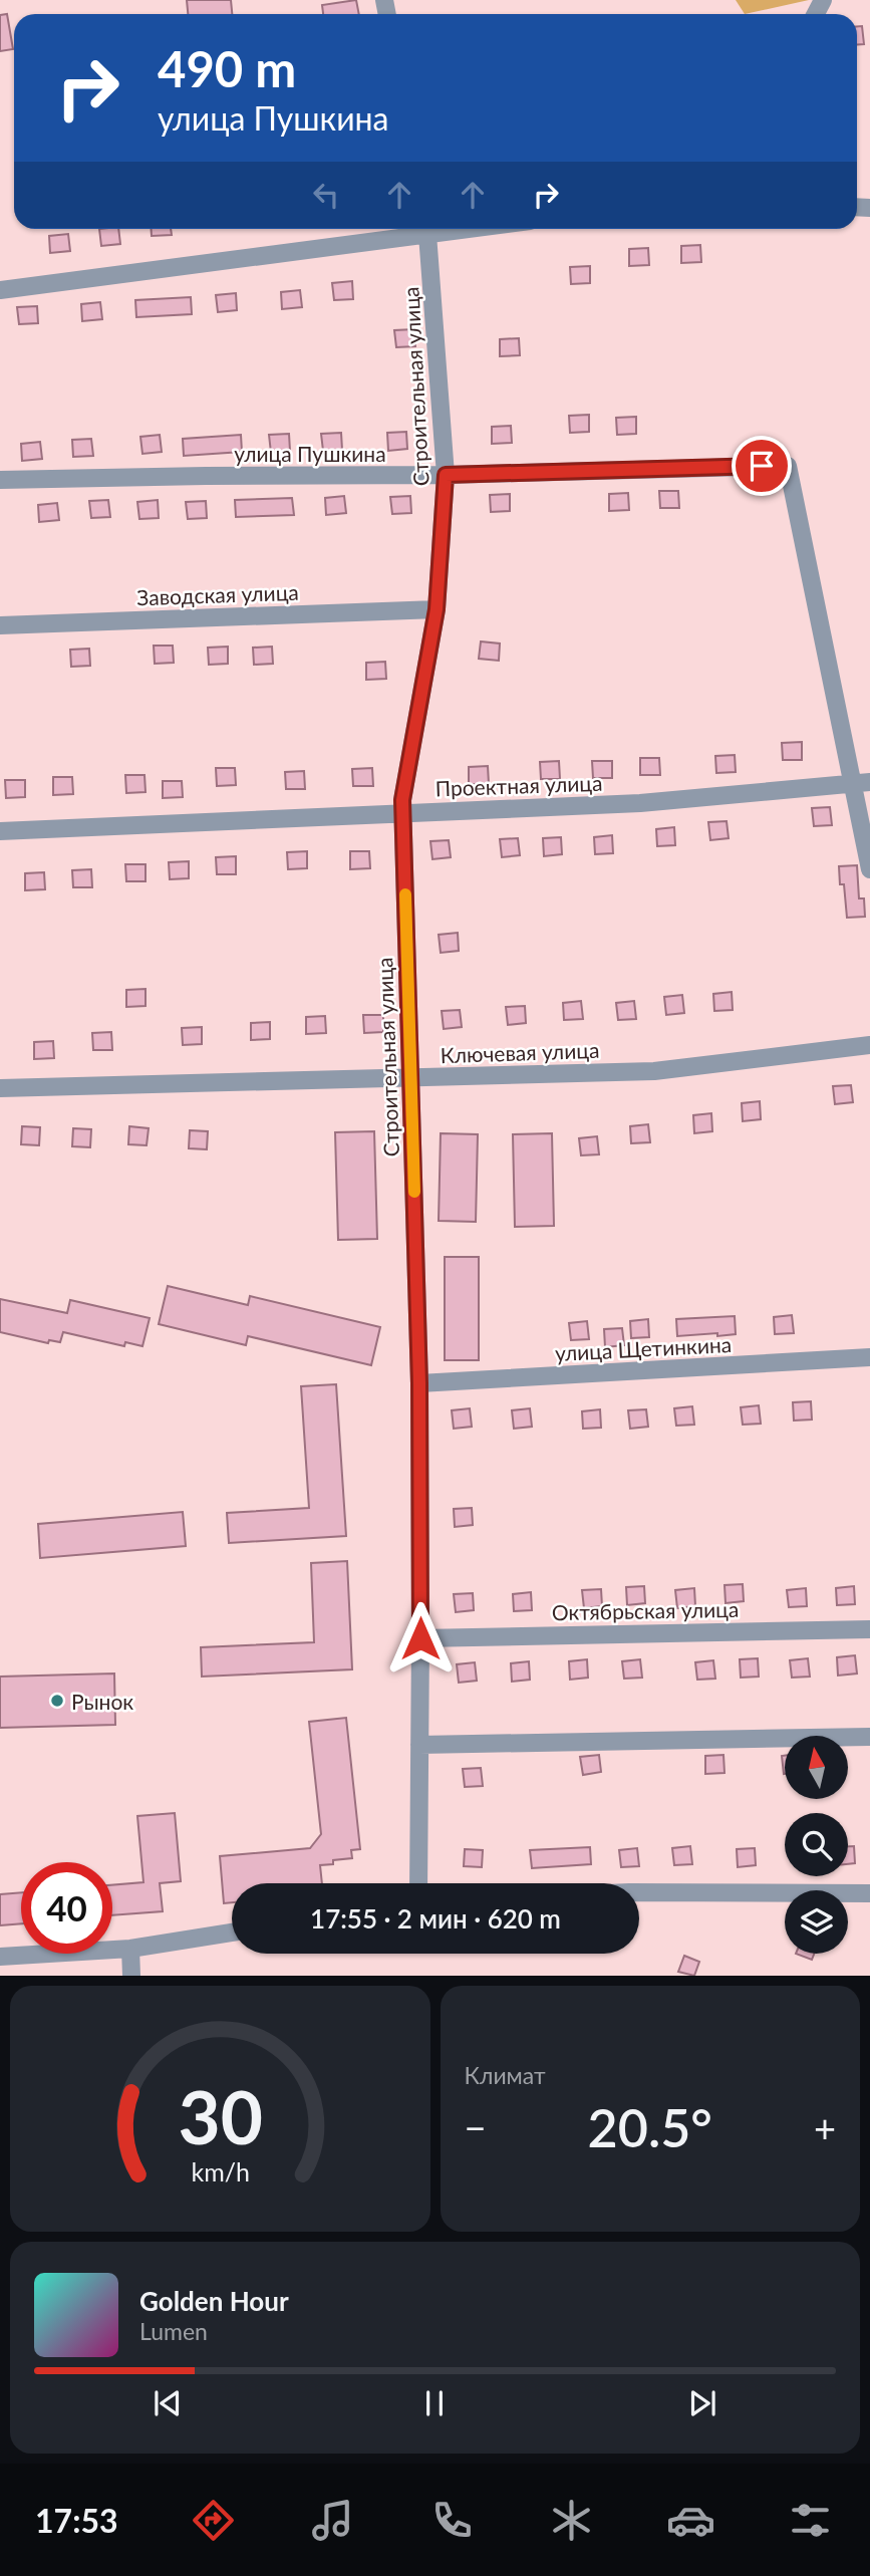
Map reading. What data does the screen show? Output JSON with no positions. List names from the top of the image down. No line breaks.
{"streets":{"street":["Строительная улица","улица Пушкина","Заводская улица","Проектная улица","Ключевая улица","улица Щетинкина","Октябрьская улица"]},"crossings":[["Строительная улица","улица Пушкина"],["Строительная улица","Заводская улица"],["Строительная улица","Проектная улица"],["Строительная улица","Ключевая улица"],["Строительная улица","улица Щетинкина"],["Строительная улица","Октябрьская улица"],["улица Пушкина","Проектная улица"]],"places":["Рынок"],"north":"top","page":{"turn":["490 m","улица Пушкина"],"limit":"40","trip":"17:55 · 2 мин · 620 m","tile":"Климат","heat":["−","20.5°","+"],"song":["Golden Hour","Lumen"],"tabs":"17:53","gauge":["30","km/h"]}}
